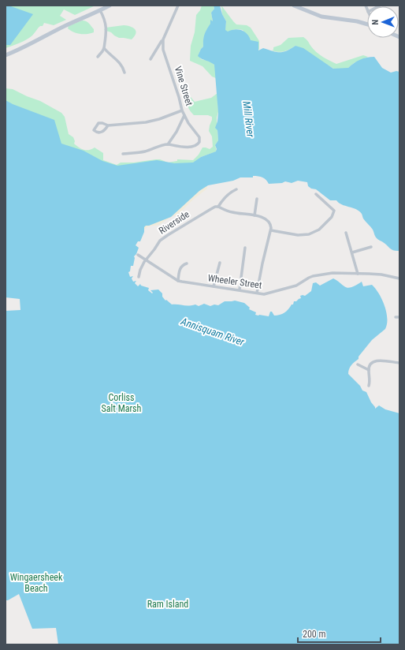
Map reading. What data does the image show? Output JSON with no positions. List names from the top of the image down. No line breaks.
{"streets":{"street":["Vine Street","Riverside","Wheeler Street"]},"crossings":[["Riverside","Wheeler Street"]],"water":["Mill River","Annisquam River"],"parks":["Corliss Salt Marsh","Wingaersheek Beach","Ram Island"],"scale_bar":"200 m","north":"left"}
